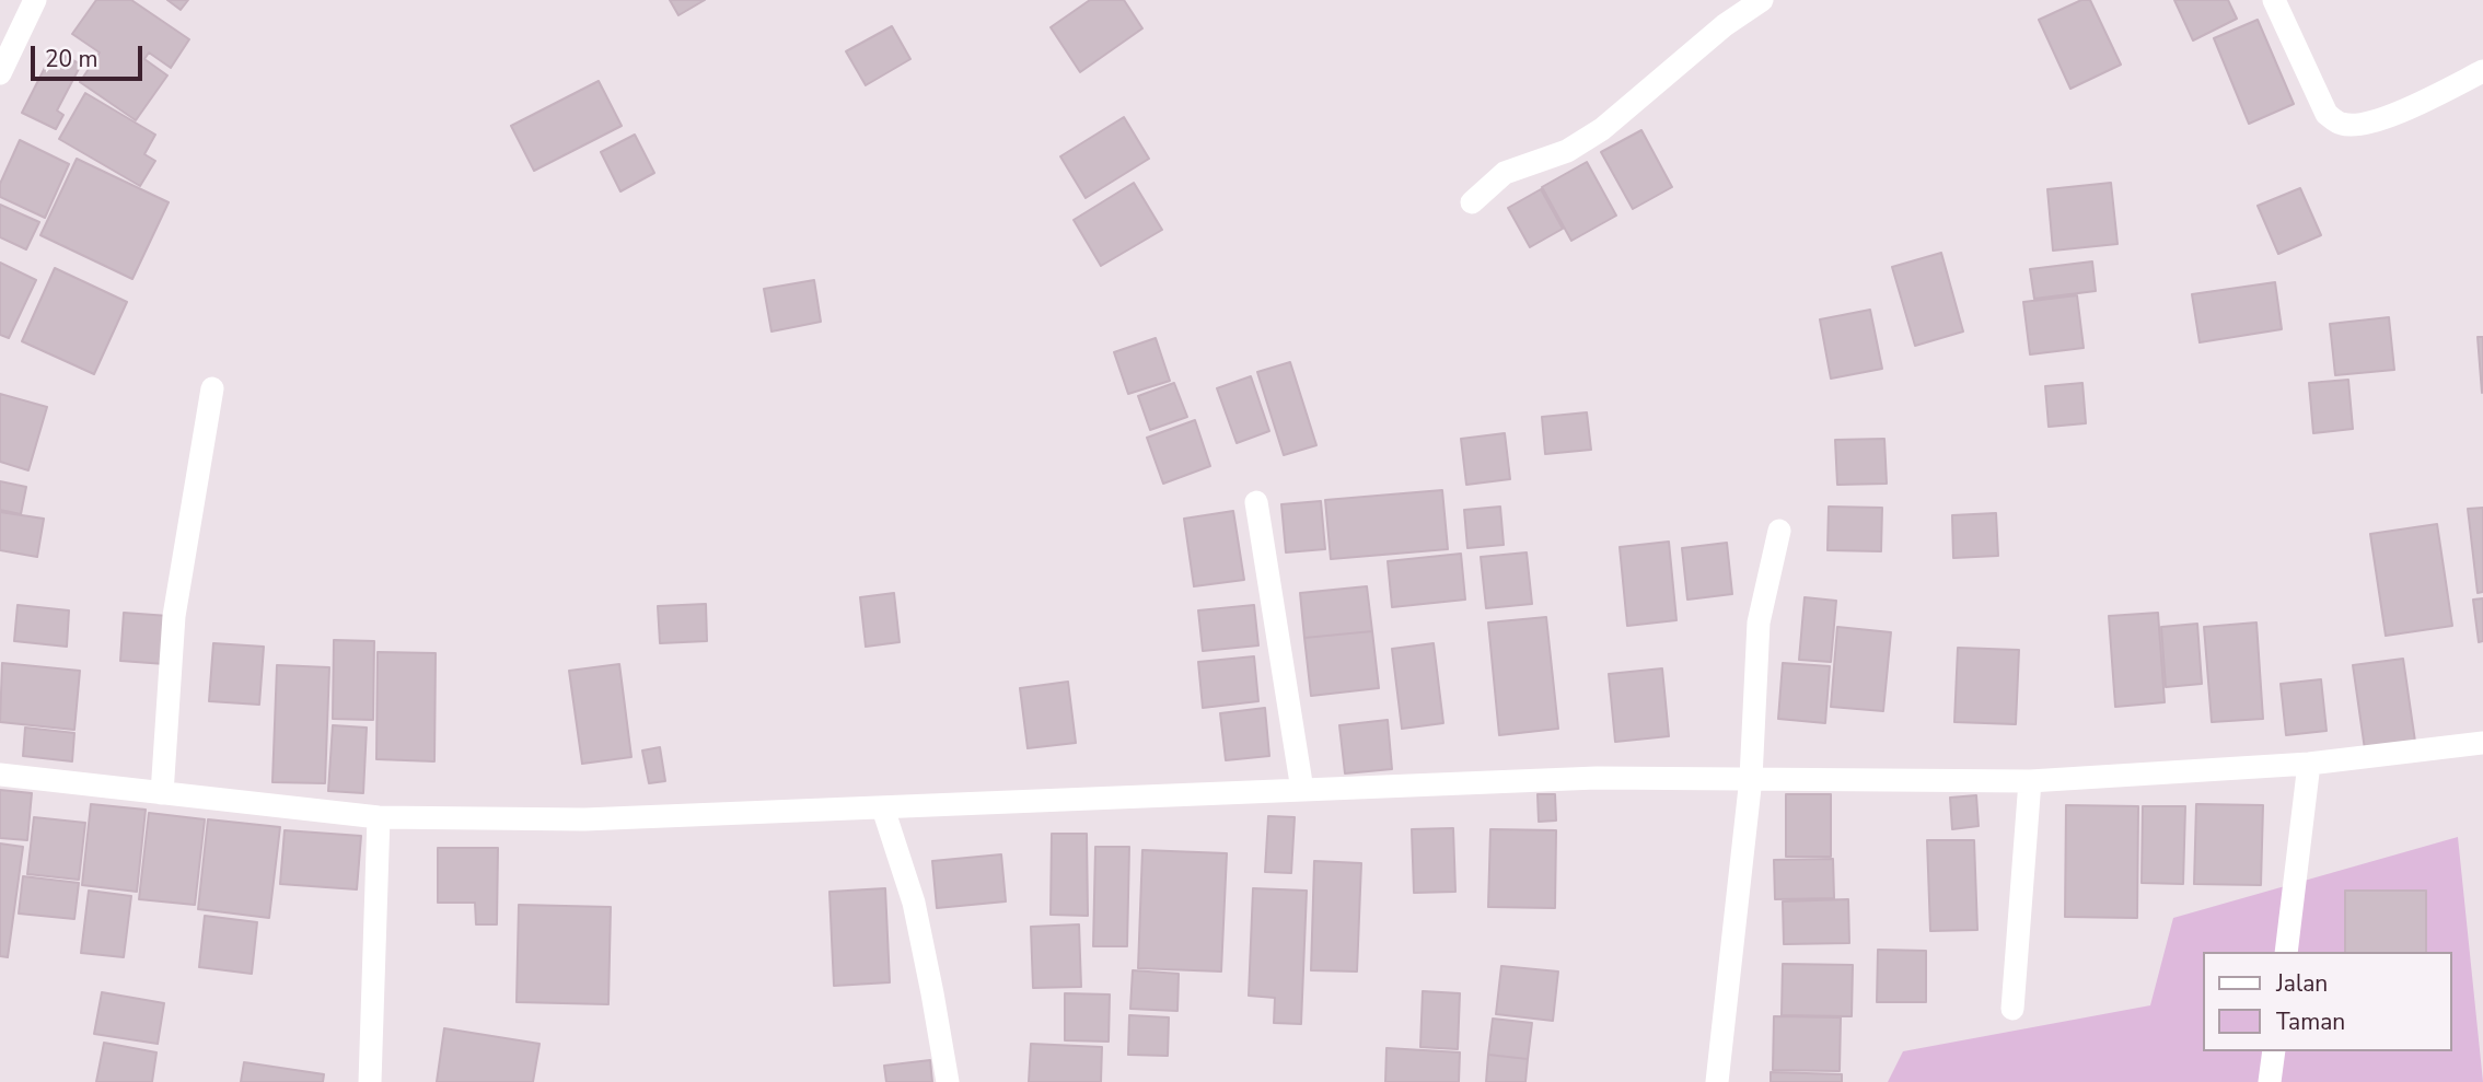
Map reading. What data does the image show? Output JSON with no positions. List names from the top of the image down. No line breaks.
{"legend":["Jalan","Taman"],"scale_bar":"20 m"}
